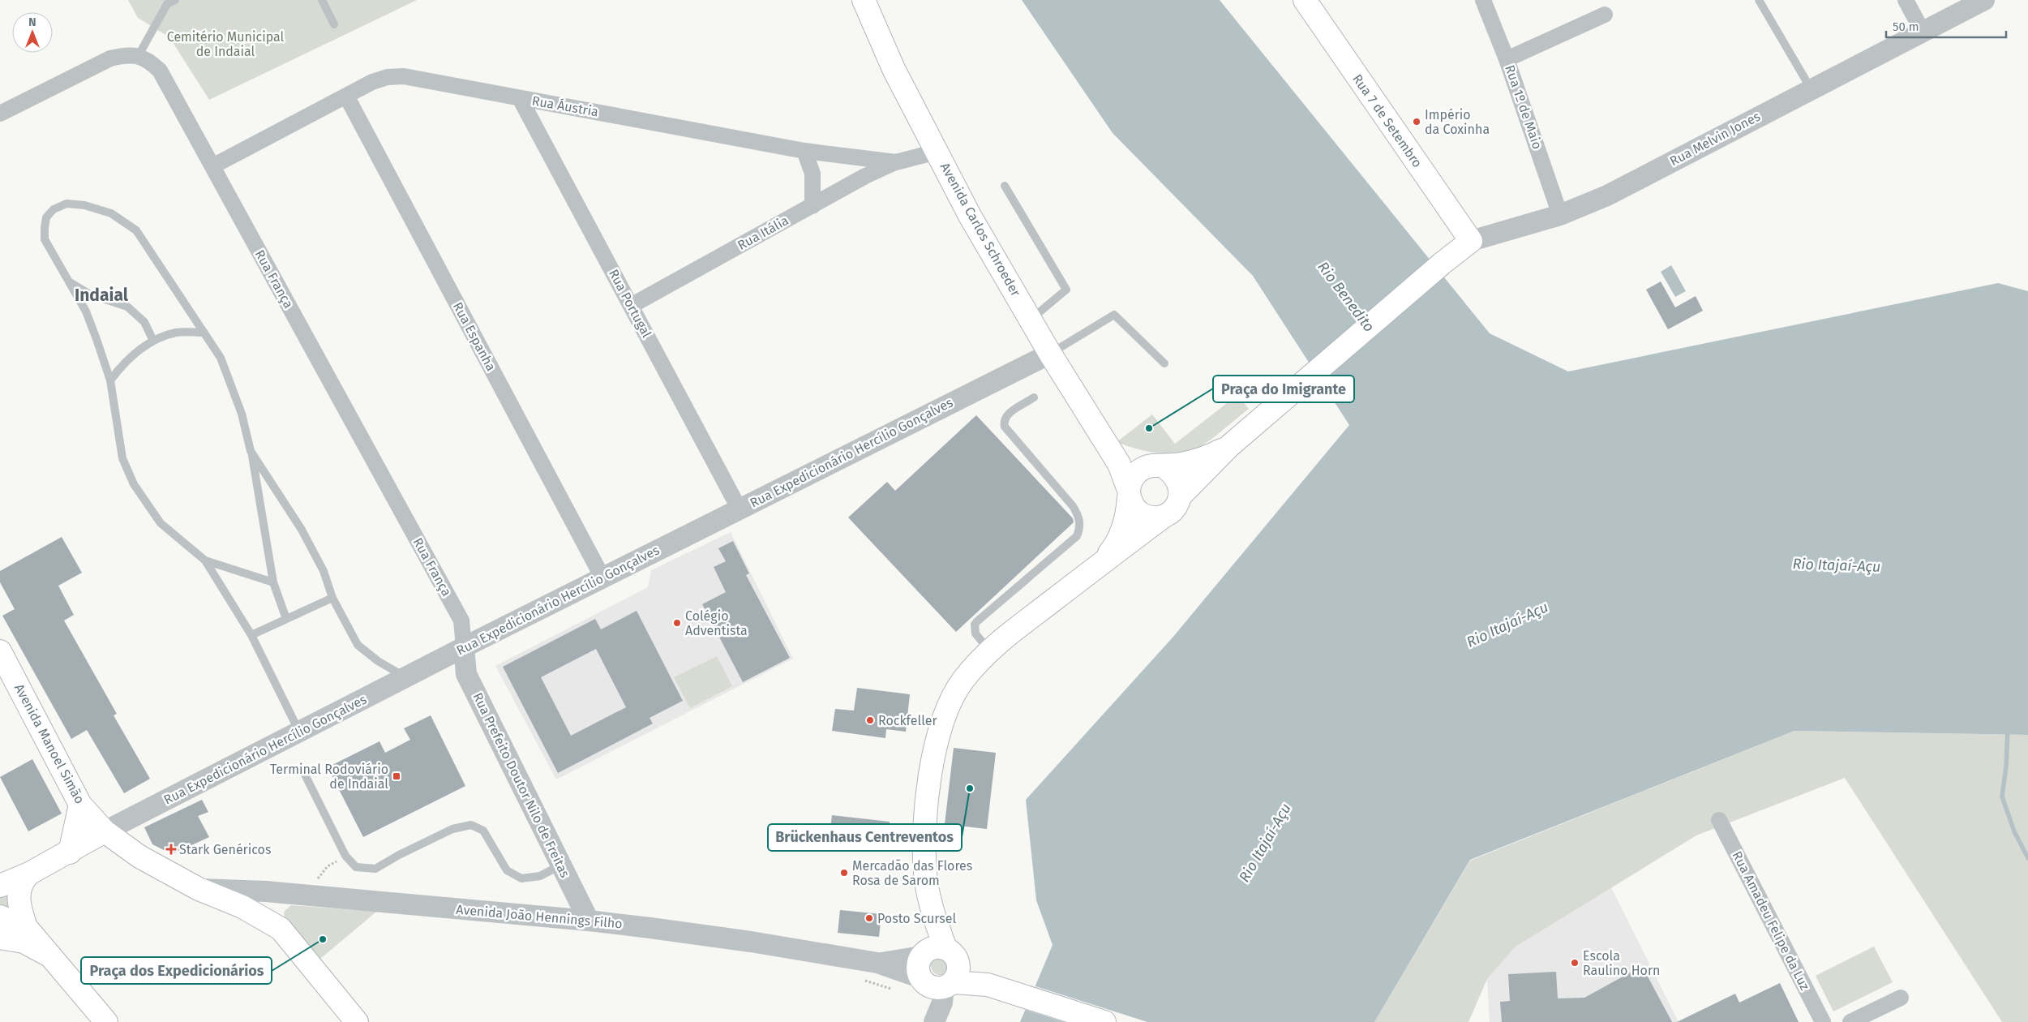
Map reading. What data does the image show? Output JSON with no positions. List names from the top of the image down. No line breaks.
{"streets":{"main road":["Rua 7 de Setembro","Rua Melvin Jones","Avenida Carlos Schroeder","Rua Expedicionário Hercílio Gonçalves","Avenida Manoel Simão"],"street":["Rua Áustria","Rua 1º de Maio","Rua Itália","Rua França","Rua Portugal","Rua Espanha","Rua Prefeito Doutor Nilo de Freitas","Avenida João Hennings Filho","Rua Amadeu Felipe da Luz"]},"crossings":[["Rua Áustria","Avenida Carlos Schroeder"],["Rua Áustria","Rua Itália"],["Rua Áustria","Rua França"],["Rua Áustria","Rua Portugal"],["Rua Áustria","Rua Espanha"],["Rua 1º de Maio","Rua Melvin Jones"],["Rua 7 de Setembro","Rua Melvin Jones"],["Avenida Carlos Schroeder","Rua Expedicionário Hercílio Gonçalves"],["Avenida Carlos Schroeder","Avenida João Hennings Filho"],["Rua Itália","Rua Portugal"],["Rua França","Rua Expedicionário Hercílio Gonçalves"],["Rua França","Rua Prefeito Doutor Nilo de Freitas"],["Rua Portugal","Rua Expedicionário Hercílio Gonçalves"],["Rua Espanha","Rua Expedicionário Hercílio Gonçalves"],["Rua Expedicionário Hercílio Gonçalves","Avenida Manoel Simão"],["Rua Expedicionário Hercílio Gonçalves","Rua Prefeito Doutor Nilo de Freitas"],["Avenida Manoel Simão","Avenida João Hennings Filho"],["Rua Prefeito Doutor Nilo de Freitas","Avenida João Hennings Filho"]],"districts":["Indaial"],"water":["Rio Benedito","Rio Itajaí-Açu"],"parks":["Cemitério Municipal de Indaial"],"places":{"other":["Império da Coxinha","Praça do Imigrante","Colégio Adventista","Rockfeller","Brückenhaus Centreventos","Mercadão das Flores Rosa de Sarom","Posto Scursel","Praça dos Expedicionários","Escola Raulino Horn"],"transit":["Terminal Rodoviário de Indaial"],"health":["Stark Genéricos"]},"scale_bar":"50 m","north":"top"}
